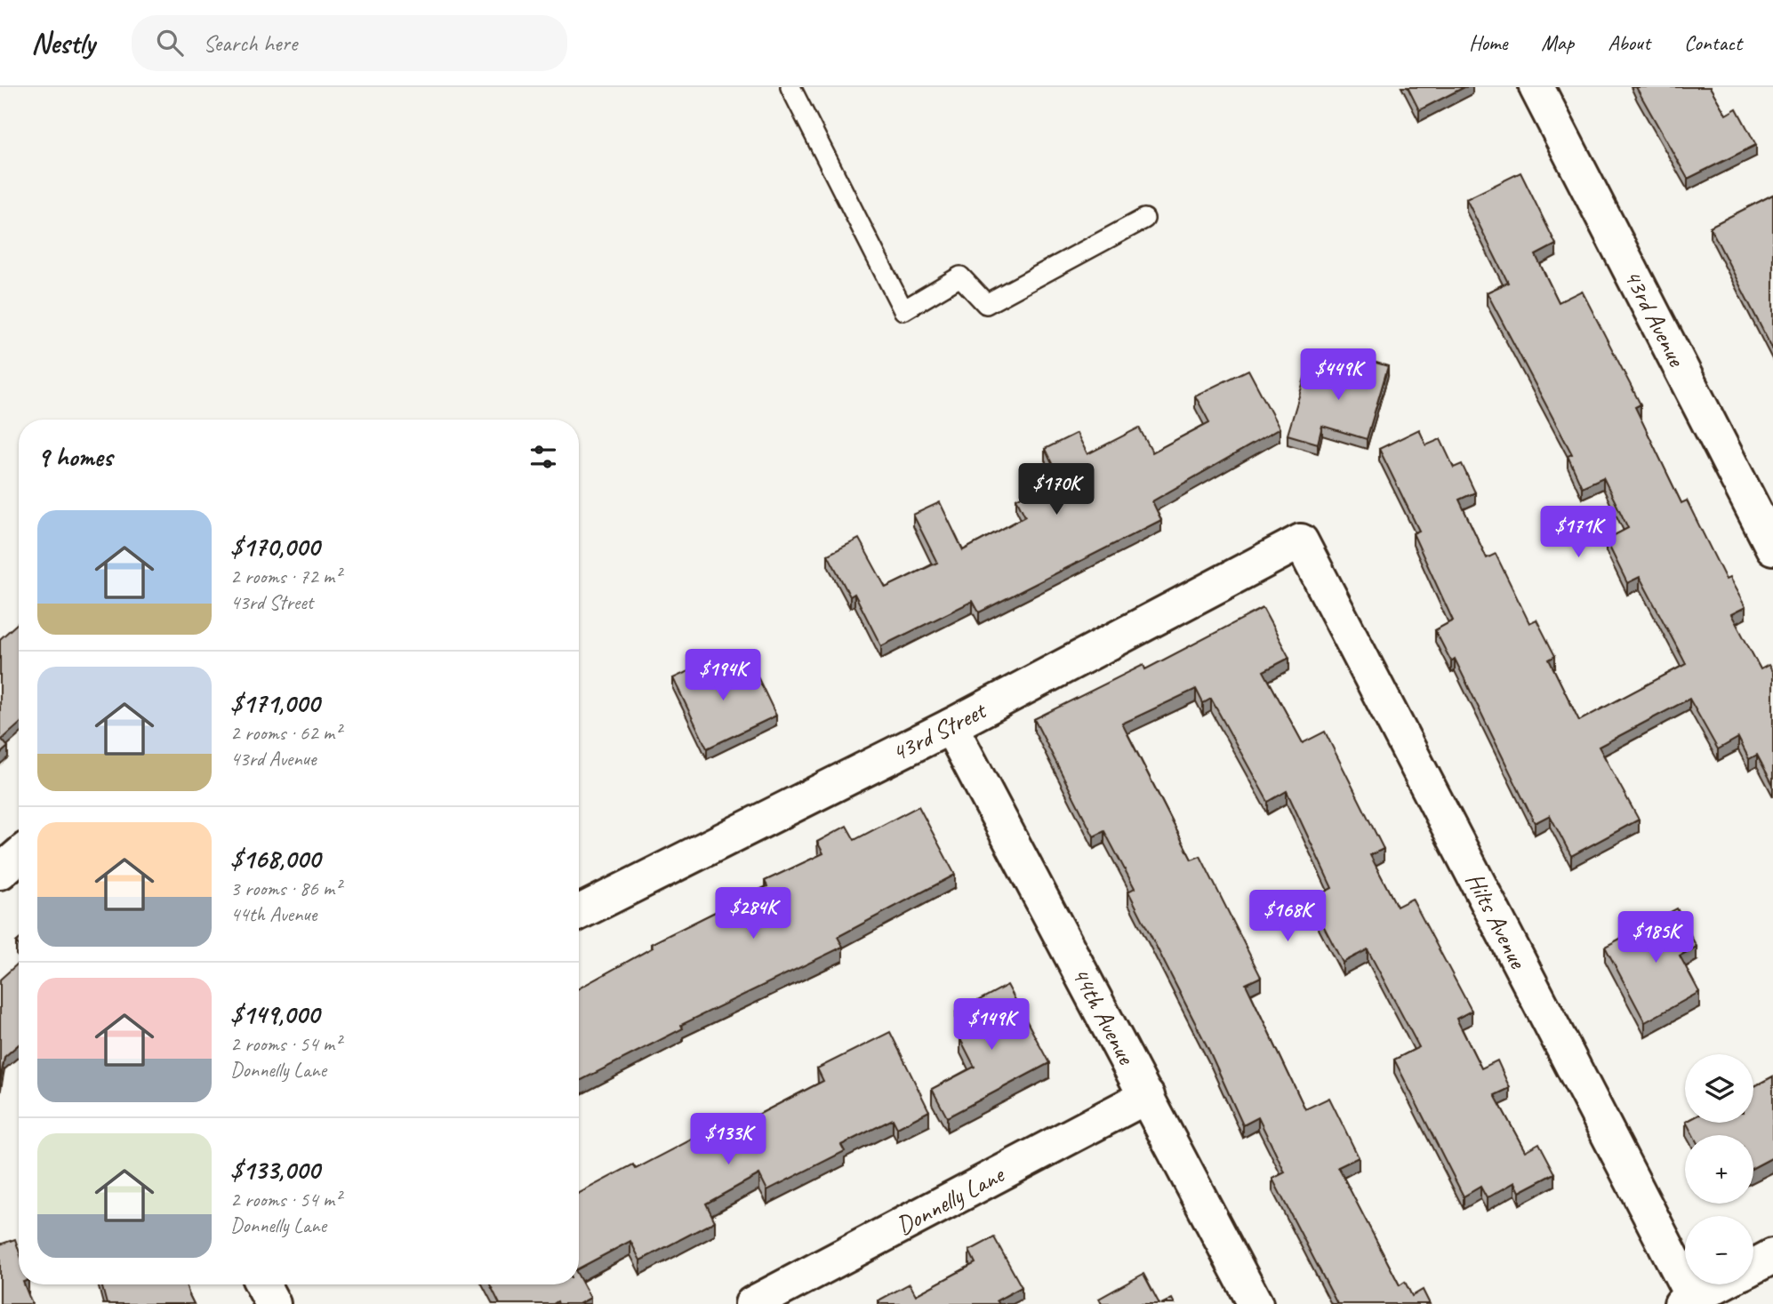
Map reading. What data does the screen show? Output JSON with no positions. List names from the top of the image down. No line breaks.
{"streets":{"street":["43rd Avenue","43rd Street","Hilts Avenue","44th Avenue","Donnelly Lane"]},"crossings":[["43rd Street","Hilts Avenue"],["43rd Street","44th Avenue"],["44th Avenue","Donnelly Lane"]],"page":{"header":"Nestly","search":"Search here","nav":["Home","Map","About","Contact"],"price":["$449K","$170K","$171K","$194K","$284K","$168K","$185K","$149K","$133K"],"heading":"9 homes","list":[{"name":"$170,000","note":"2 rooms · 72 m² · 43rd Street"},{"name":"$171,000","note":"2 rooms · 62 m² · 43rd Avenue"},{"name":"$168,000","note":"3 rooms · 86 m² · 44th Avenue"},{"name":"$149,000","note":"2 rooms · 54 m² · Donnelly Lane"},{"name":"$133,000","note":"2 rooms · 54 m² · Donnelly Lane"}],"map_buttons":["+","−"]}}
